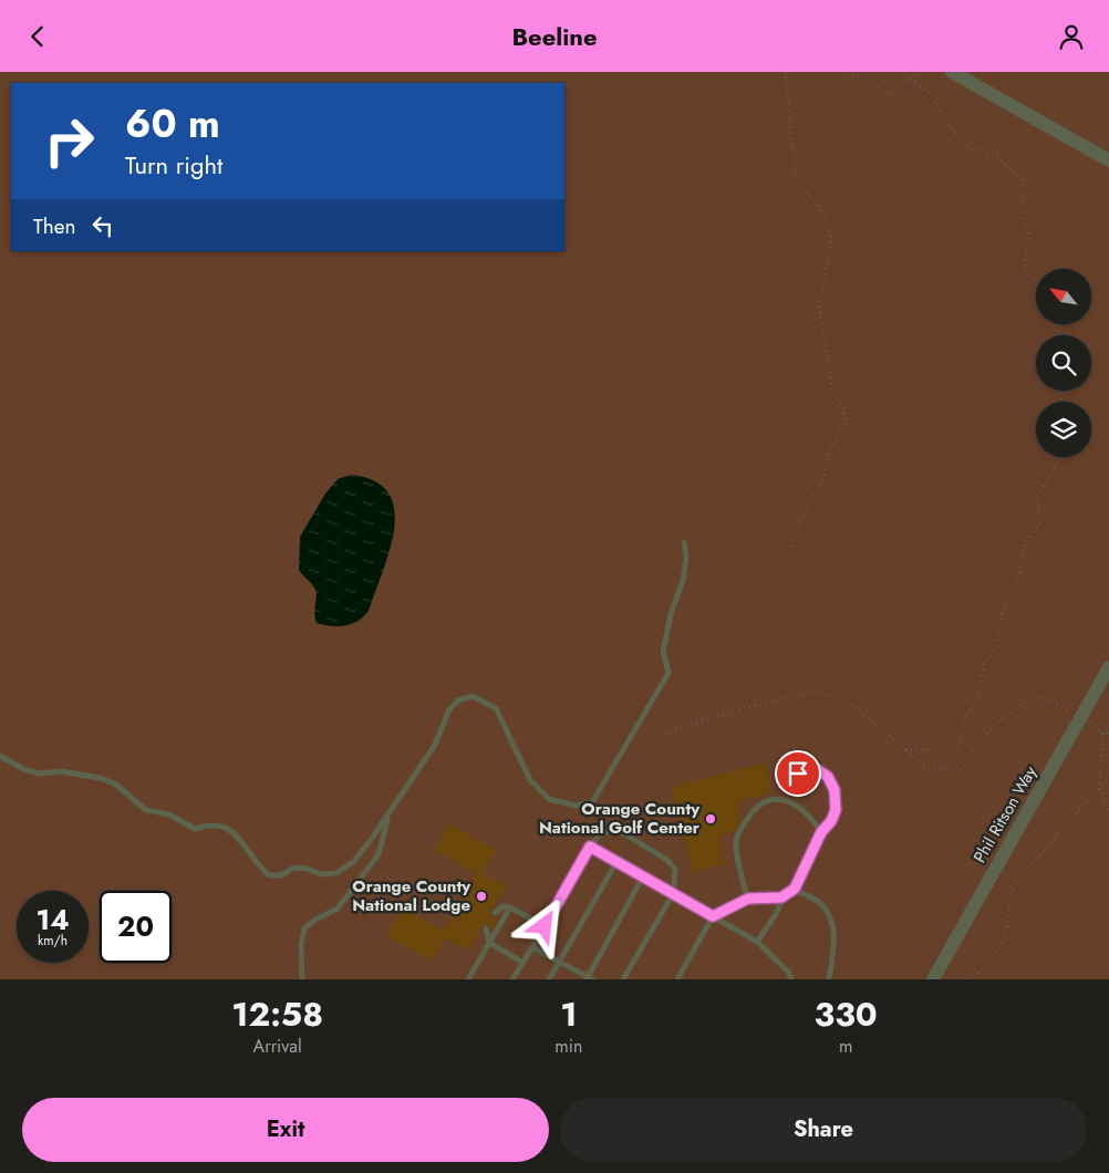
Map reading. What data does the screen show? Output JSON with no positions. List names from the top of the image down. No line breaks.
{"streets":{"street":["Phil Ritson Way"]},"places":["Orange County National Golf Center","Orange County National Lodge"],"north":"top left","page":{"header":"Beeline","turn":["60 m","Turn right"],"then":"Then","speed":"14 km/h","limit":"20","eta":["12:58","Arrival","1","min","330","m"],"buttons":["Exit","Share"]}}
